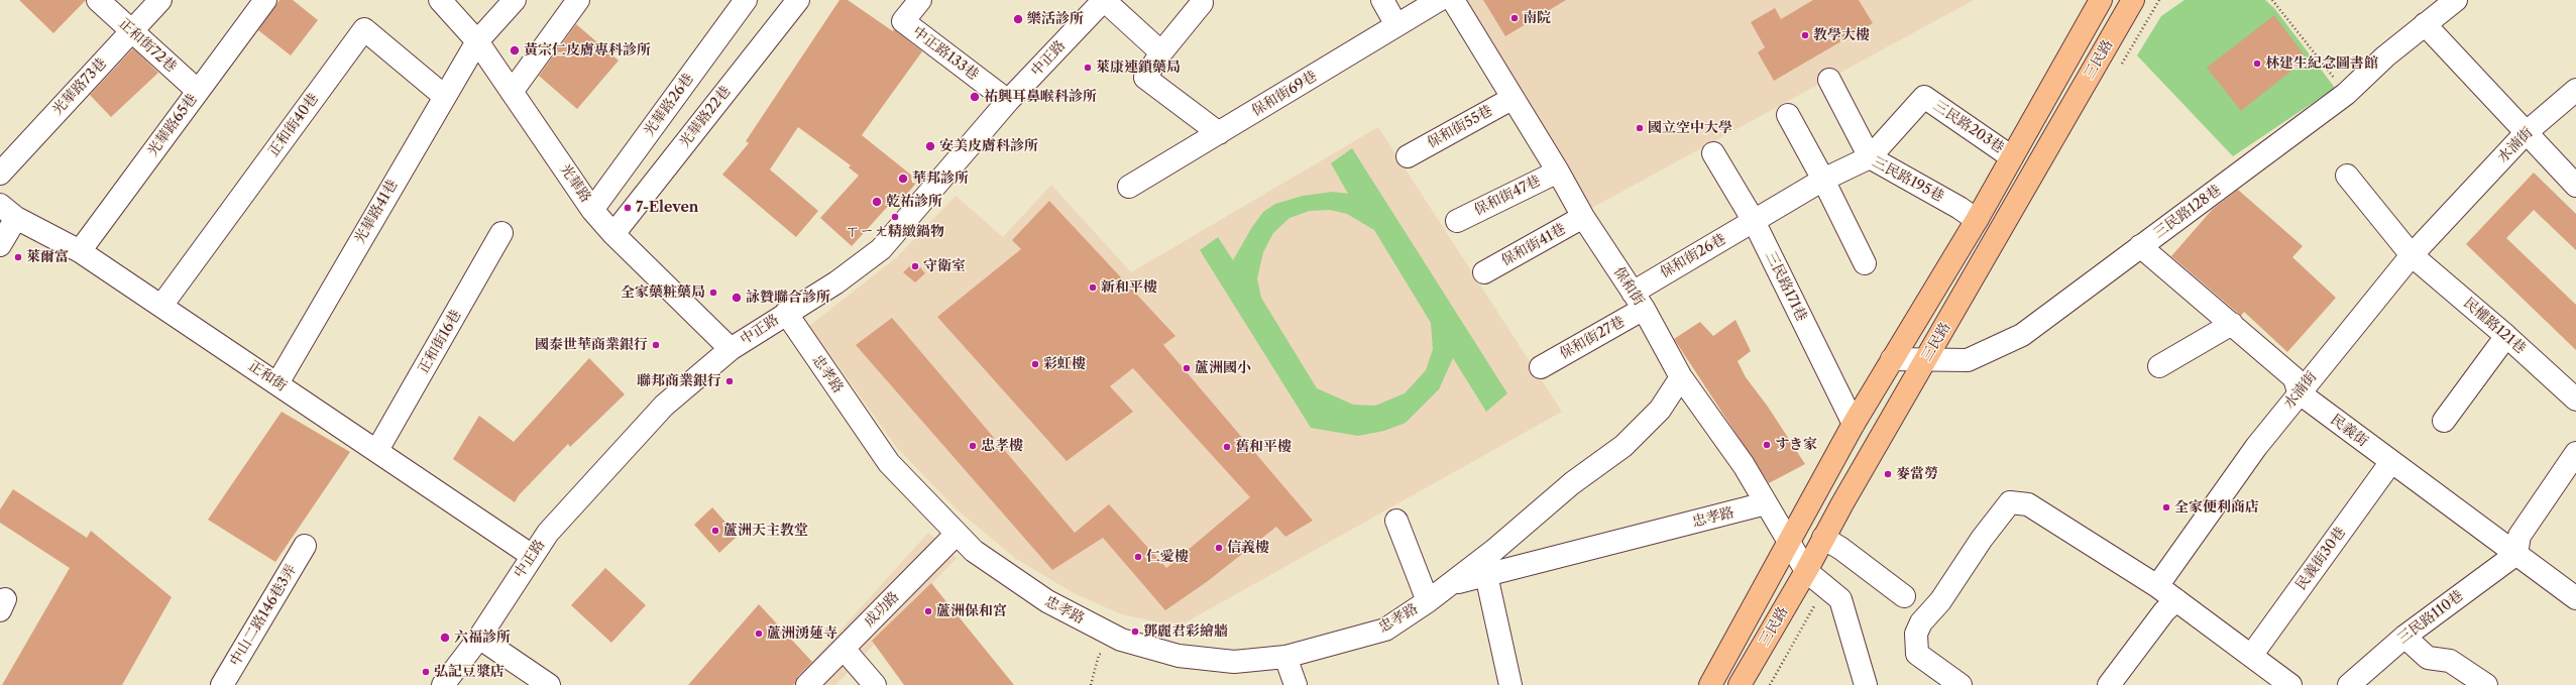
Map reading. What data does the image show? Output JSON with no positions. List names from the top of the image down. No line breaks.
{"streets":{"main road":["三民路"],"street":["正和街72巷","中正路133巷","中正路","光華路73巷","保和街69巷","光華路26巷","光華路22巷","光華路65巷","正和街40巷","保和街55巷","三民路203巷","水湳街","三民路195巷","光華路","保和街47巷","光華路41巷","三民路128巷","保和街41巷","保和街26巷","保和街","三民路171巷","民權路121巷","保和街27巷","正和街16巷","忠孝路","正和街","民義街","民義街30巷","成功路","中山二路146巷3弄","三民路110巷"]},"crossings":[["正和街72巷","光華路73巷"],["正和街72巷","光華路65巷"],["中正路133巷","中正路"],["中正路","光華路"],["中正路","忠孝路"],["中正路","正和街"],["三民路","三民路203巷"],["三民路","三民路195巷"],["三民路","三民路128巷"],["三民路","保和街"],["三民路","三民路171巷"],["光華路26巷","光華路"],["光華路22巷","光華路"],["光華路65巷","正和街"],["正和街40巷","光華路41巷"],["正和街40巷","正和街"],["保和街55巷","保和街"],["三民路203巷","三民路195巷"],["水湳街","民權路121巷"],["水湳街","民義街"],["三民路195巷","保和街26巷"],["三民路195巷","三民路171巷"],["光華路","光華路41巷"],["保和街47巷","保和街"],["光華路41巷","正和街"],["三民路128巷","民義街"],["保和街41巷","保和街"],["保和街26巷","保和街"],["保和街26巷","三民路171巷"],["保和街26巷","保和街27巷"],["保和街","保和街27巷"],["保和街","忠孝路"],["正和街16巷","正和街"],["忠孝路","成功路"],["民義街","民義街30巷"],["民義街","三民路110巷"]],"places":["南院","樂活診所","教學大樓","黃宗仁皮膚專科診所","林建生紀念圖書館","萊康連鎖藥局","祐興耳鼻喉科診所","國立空中大學","安美皮膚科診所","華邦診所","乾祐診所","7-Eleven","ㄒㄧㄤ精緻鍋物","萊爾富","守衛室","新和平樓","全家藥粧藥局","詠贊聯合診所","國泰世華商業銀行","彩虹樓","蘆洲國小","聯邦商業銀行","すき家","忠孝樓","舊和平樓","麥當勞","全家便利商店","蘆洲天主教堂","信義樓","仁愛樓","蘆洲保和宮","鄧麗君彩繪牆","蘆洲湧蓮寺","六福診所","弘記豆漿店"]}
